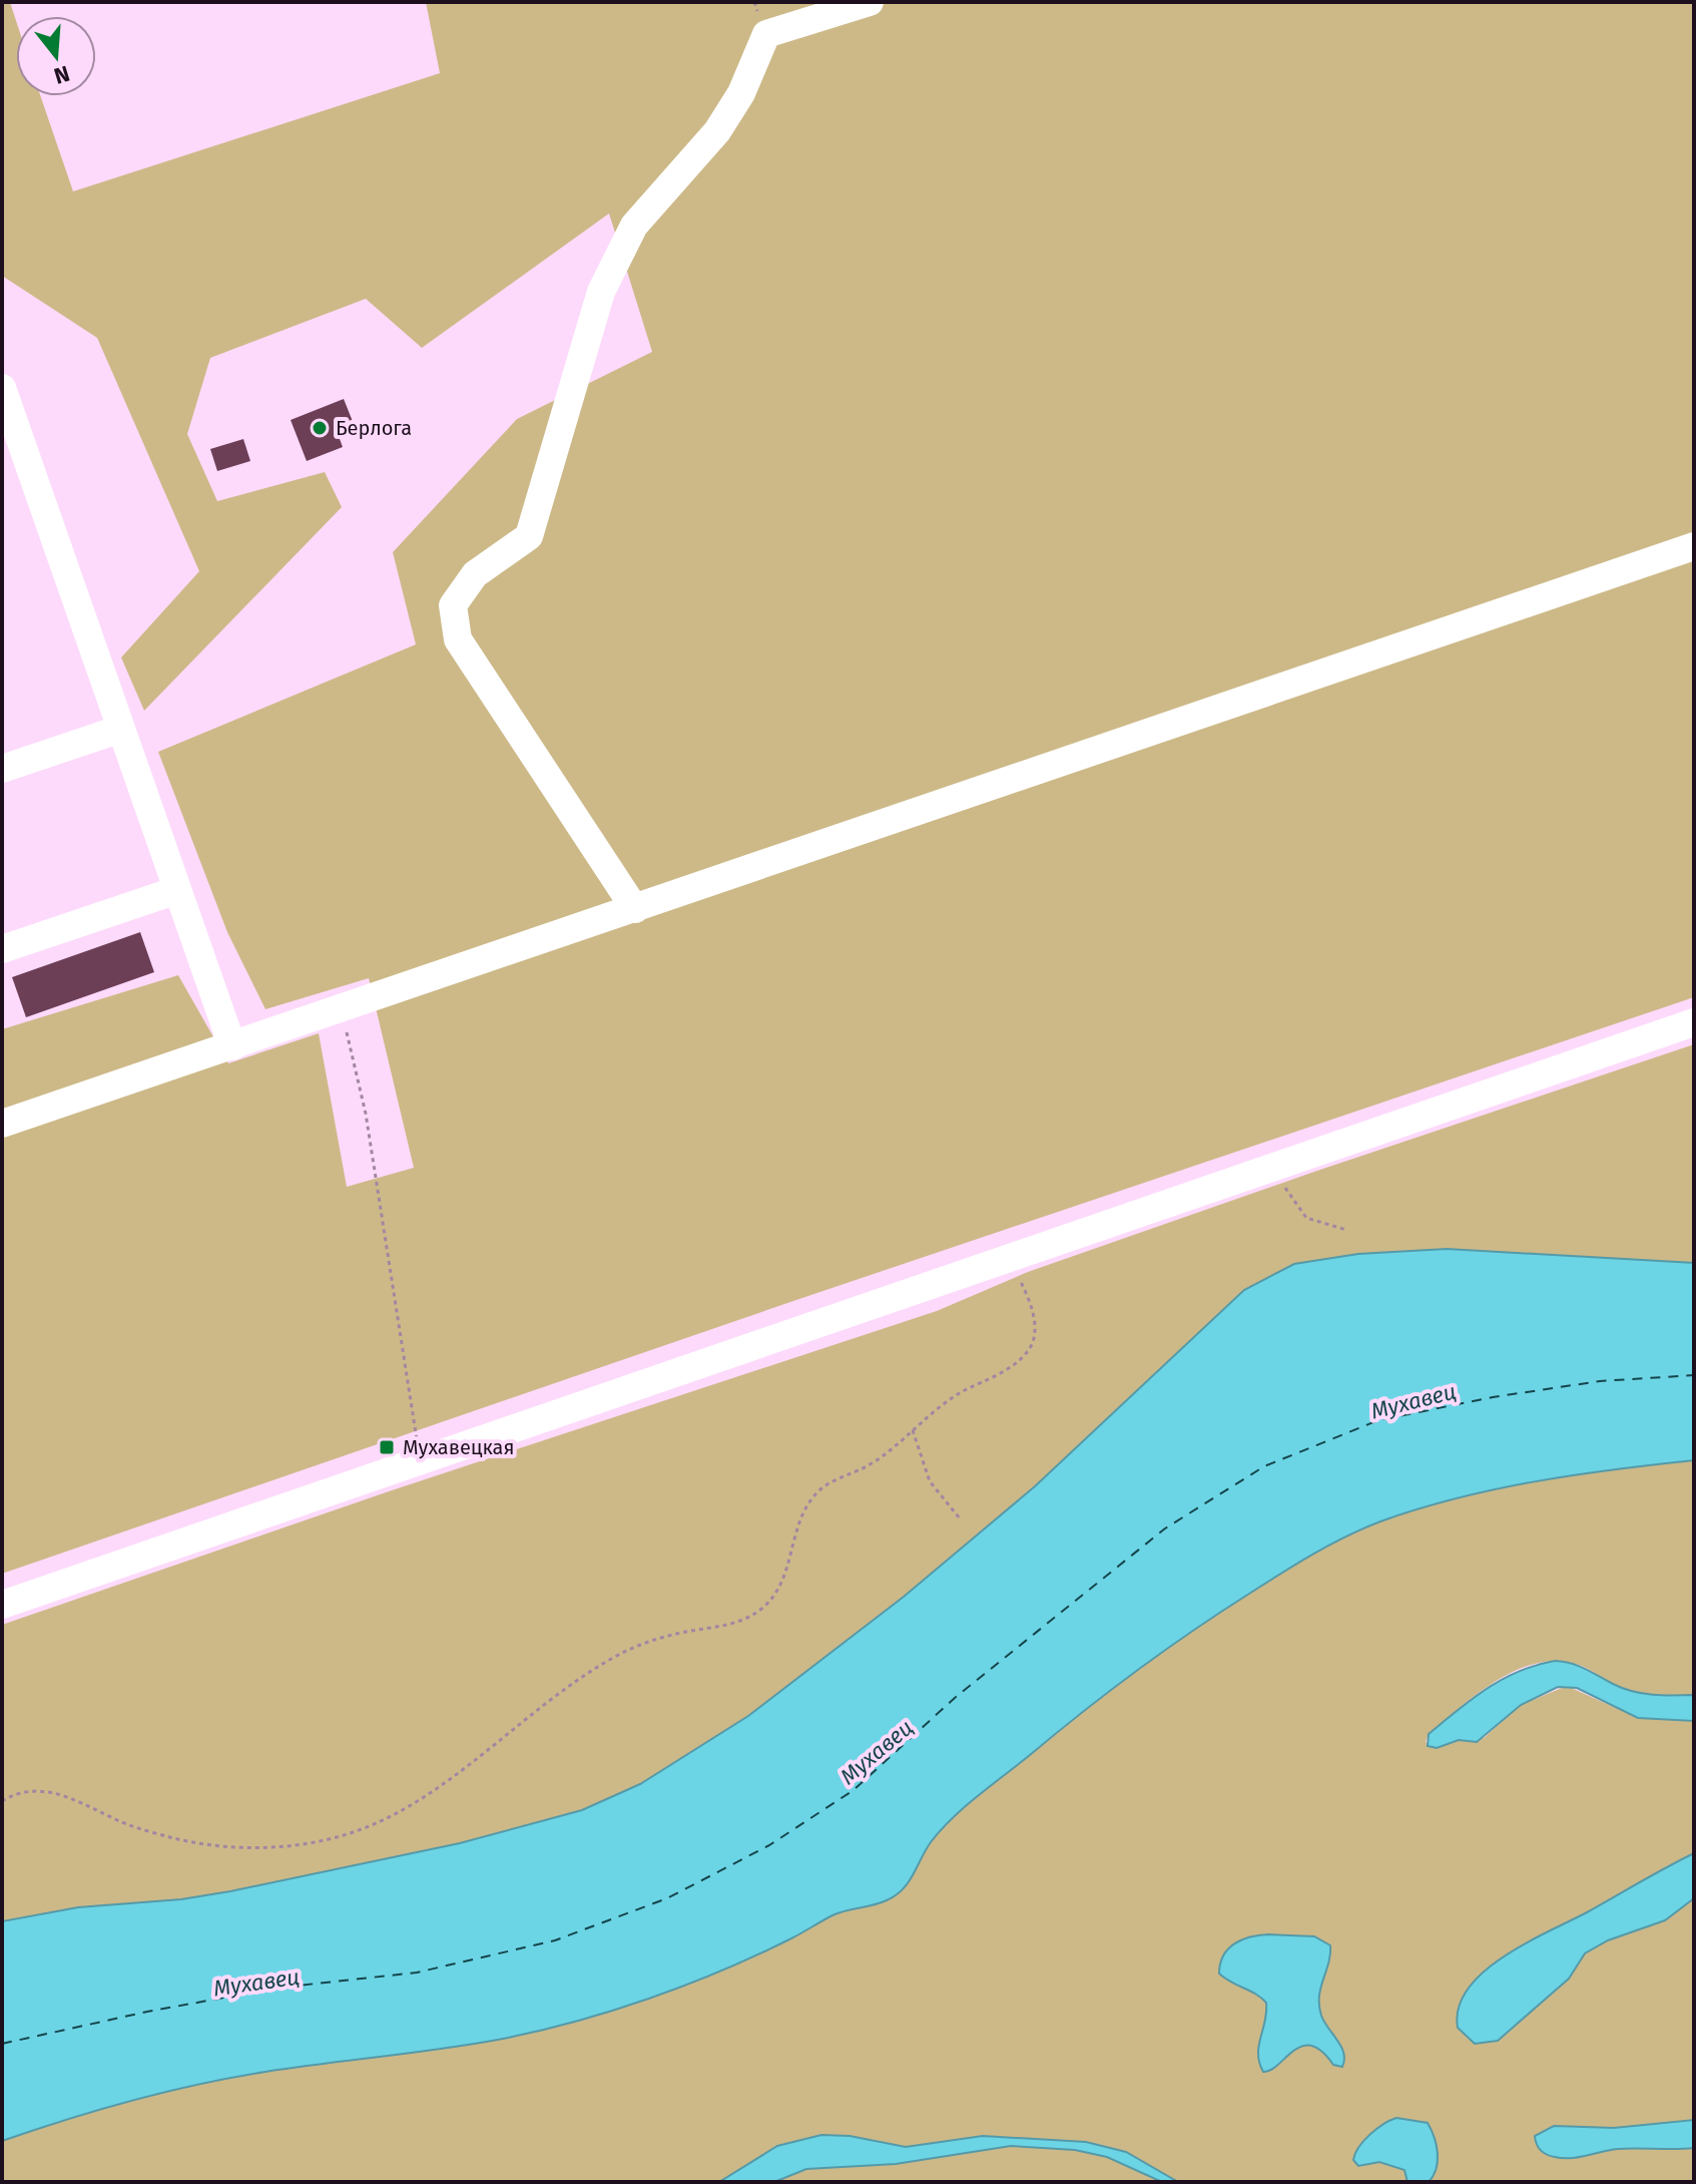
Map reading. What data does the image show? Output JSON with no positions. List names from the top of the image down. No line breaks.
{"water":["Мухавец"],"places":{"other":["Берлога"],"transit":["Мухавецкая"]},"north":"bottom"}
